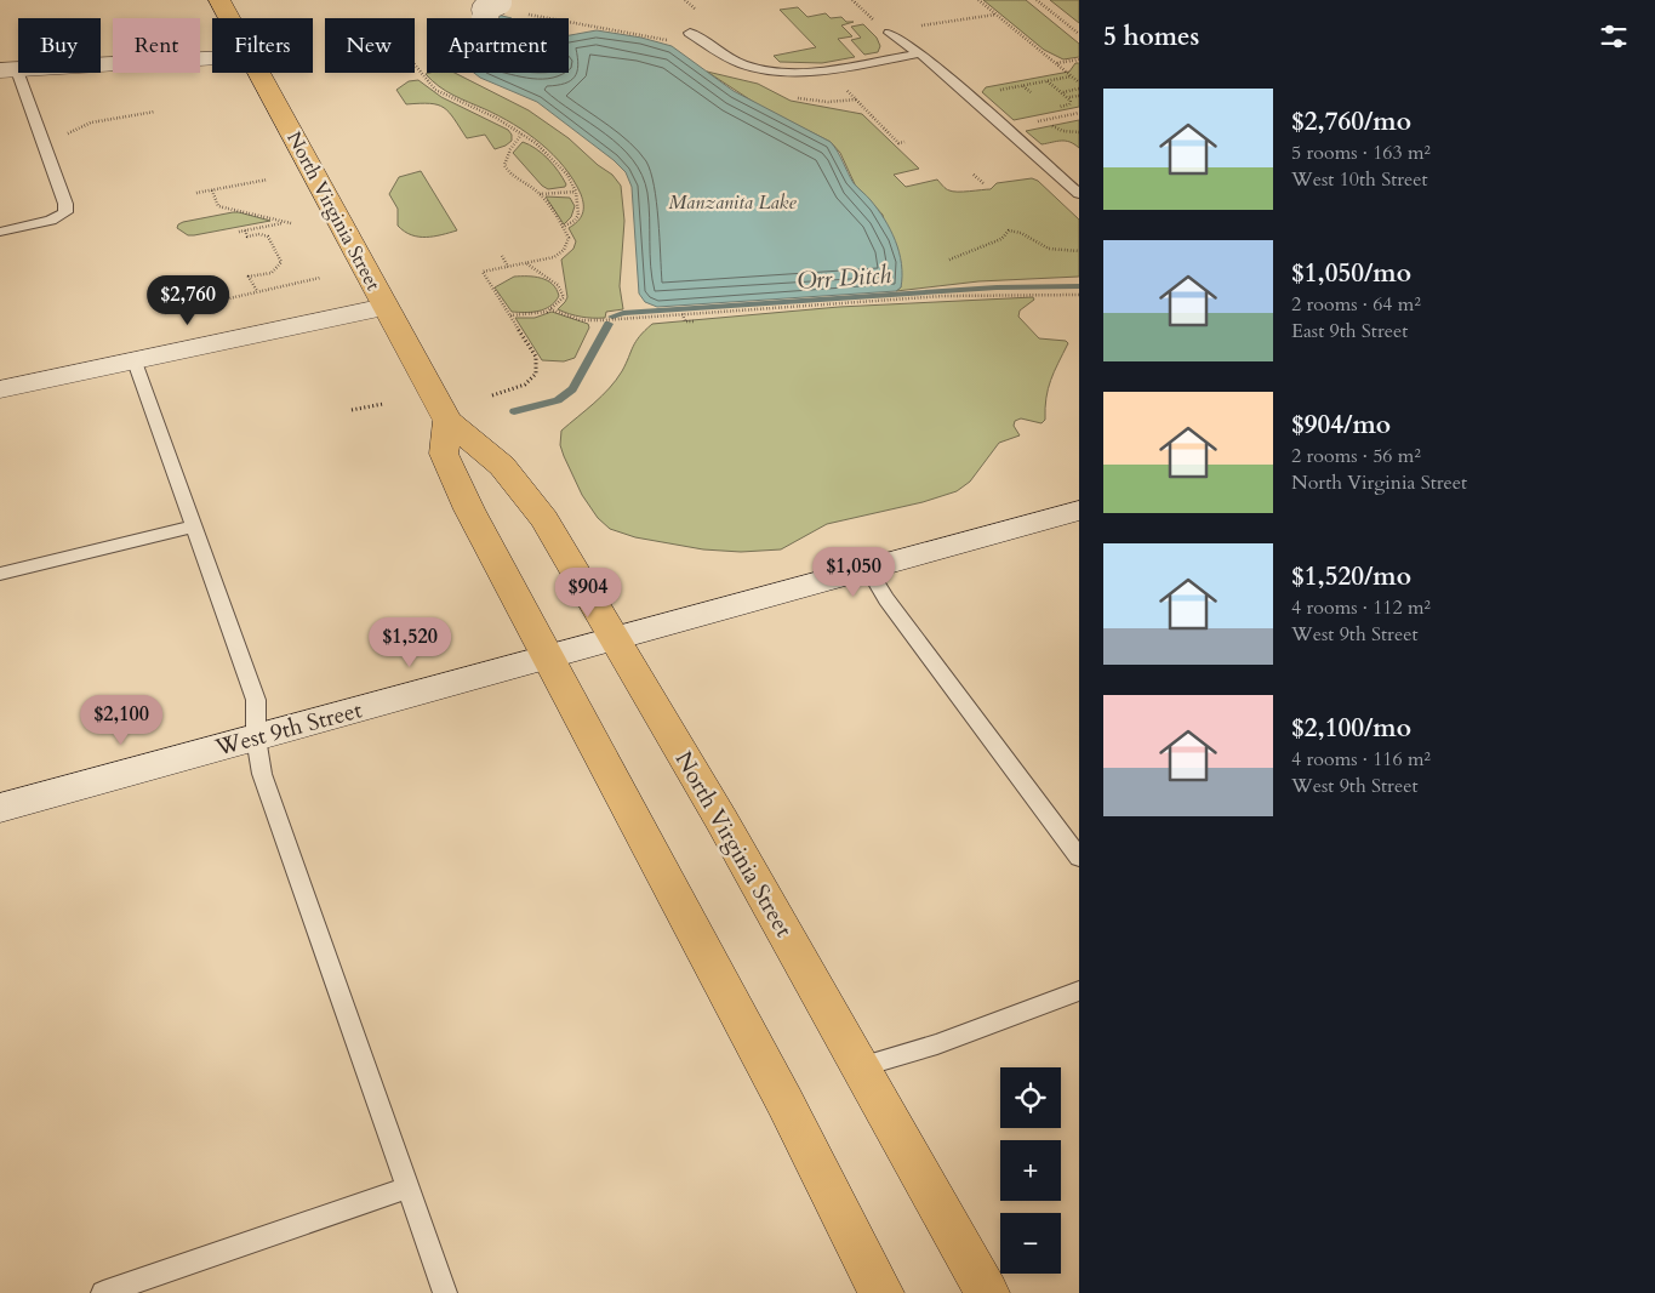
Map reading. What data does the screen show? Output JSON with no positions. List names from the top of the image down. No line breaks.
{"streets":{"main road":["North Virginia Street"],"street":["West 9th Street"]},"crossings":[["North Virginia Street","West 9th Street"]],"water":["Manzanita Lake","Orr Ditch"],"page":{"heading":"5 homes","chip":["Buy","Rent","Filters","New","Apartment"],"list":[{"name":"$2,760/mo","note":"5 rooms · 163 m² · West 10th Street"},{"name":"$1,050/mo","note":"2 rooms · 64 m² · East 9th Street"},{"name":"$904/mo","note":"2 rooms · 56 m² · North Virginia Street"},{"name":"$1,520/mo","note":"4 rooms · 112 m² · West 9th Street"},{"name":"$2,100/mo","note":"4 rooms · 116 m² · West 9th Street"}],"price":["$2,760","$1,050","$904","$1,520","$2,100"],"map_buttons":["+","−"]}}
